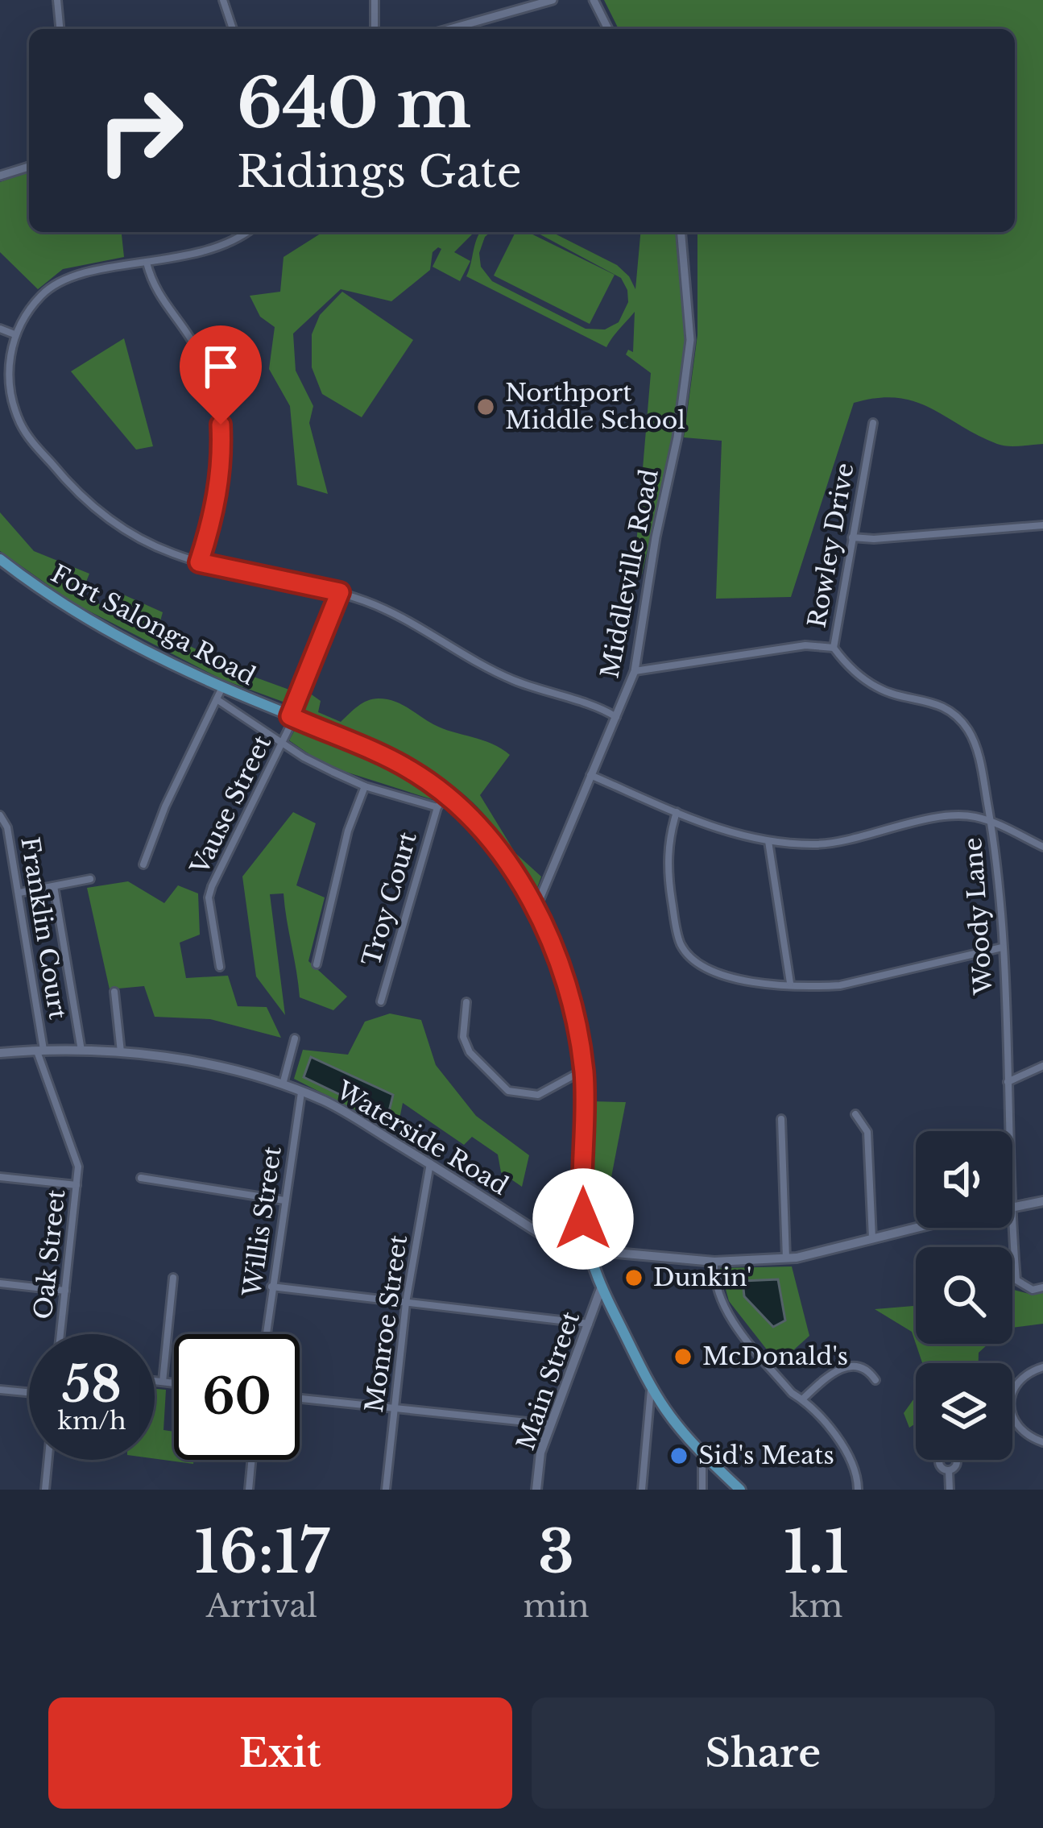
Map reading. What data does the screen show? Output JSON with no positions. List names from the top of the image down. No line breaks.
{"streets":{"main road":["Fort Salonga Road","Waterside Road","Main Street"],"street":["Rowley Drive","Middleville Road","Vause Street","Troy Court","Woody Lane","Franklin Court","Willis Street","Oak Street","Monroe Street"]},"crossings":[["Rowley Drive","Middleville Road"],["Rowley Drive","Woody Lane"],["Middleville Road","Fort Salonga Road"],["Fort Salonga Road","Vause Street"],["Fort Salonga Road","Troy Court"],["Fort Salonga Road","Waterside Road"],["Fort Salonga Road","Main Street"],["Franklin Court","Waterside Road"],["Franklin Court","Oak Street"],["Waterside Road","Willis Street"],["Waterside Road","Monroe Street"]],"places":["Northport Middle School","Dunkin'","McDonald's","Sid's Meats"],"page":{"turn":["640 m","Ridings Gate"],"speed":"58 km/h","limit":"60","eta":["16:17","Arrival","3","min","1.1","km"],"buttons":["Exit","Share"]}}
